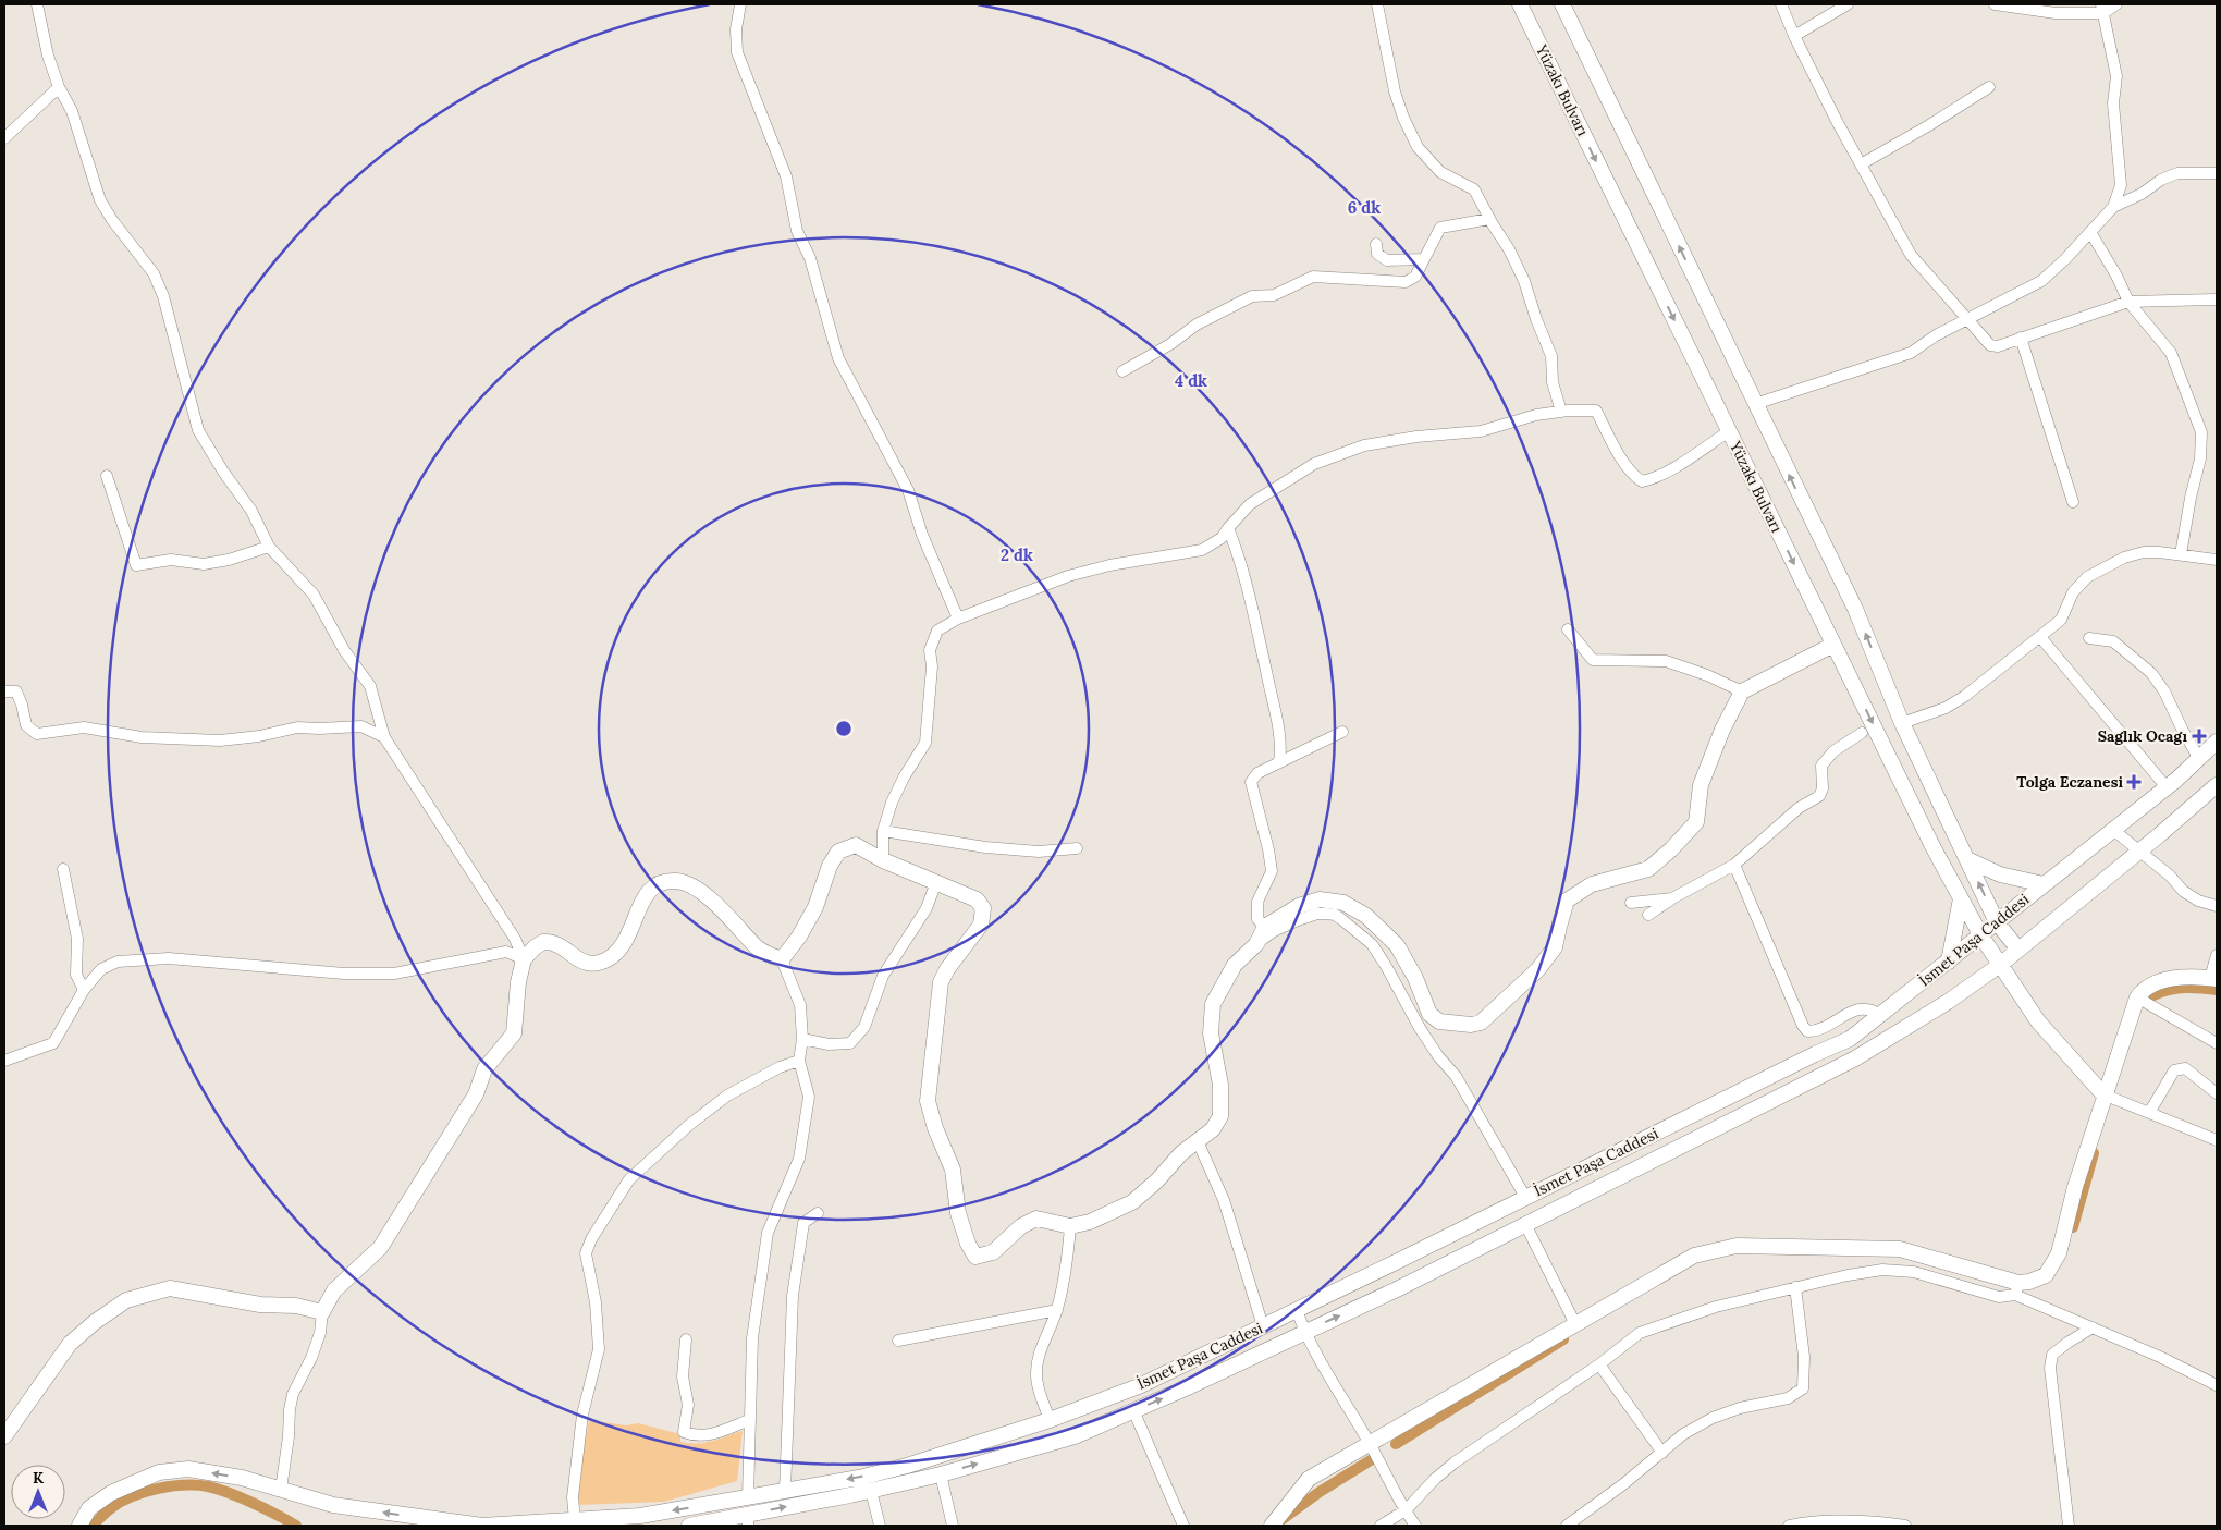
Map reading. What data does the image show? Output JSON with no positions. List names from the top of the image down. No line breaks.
{"streets":{"main road":["Yüzakı Bulvarı","İsmet Paşa Caddesi"]},"crossings":[["Yüzakı Bulvarı","İsmet Paşa Caddesi"]],"places":{"health":["Saglık Ocagı","Tolga Eczanesi"]},"north":"top","rings":["6 dk","4 dk","2 dk"]}
